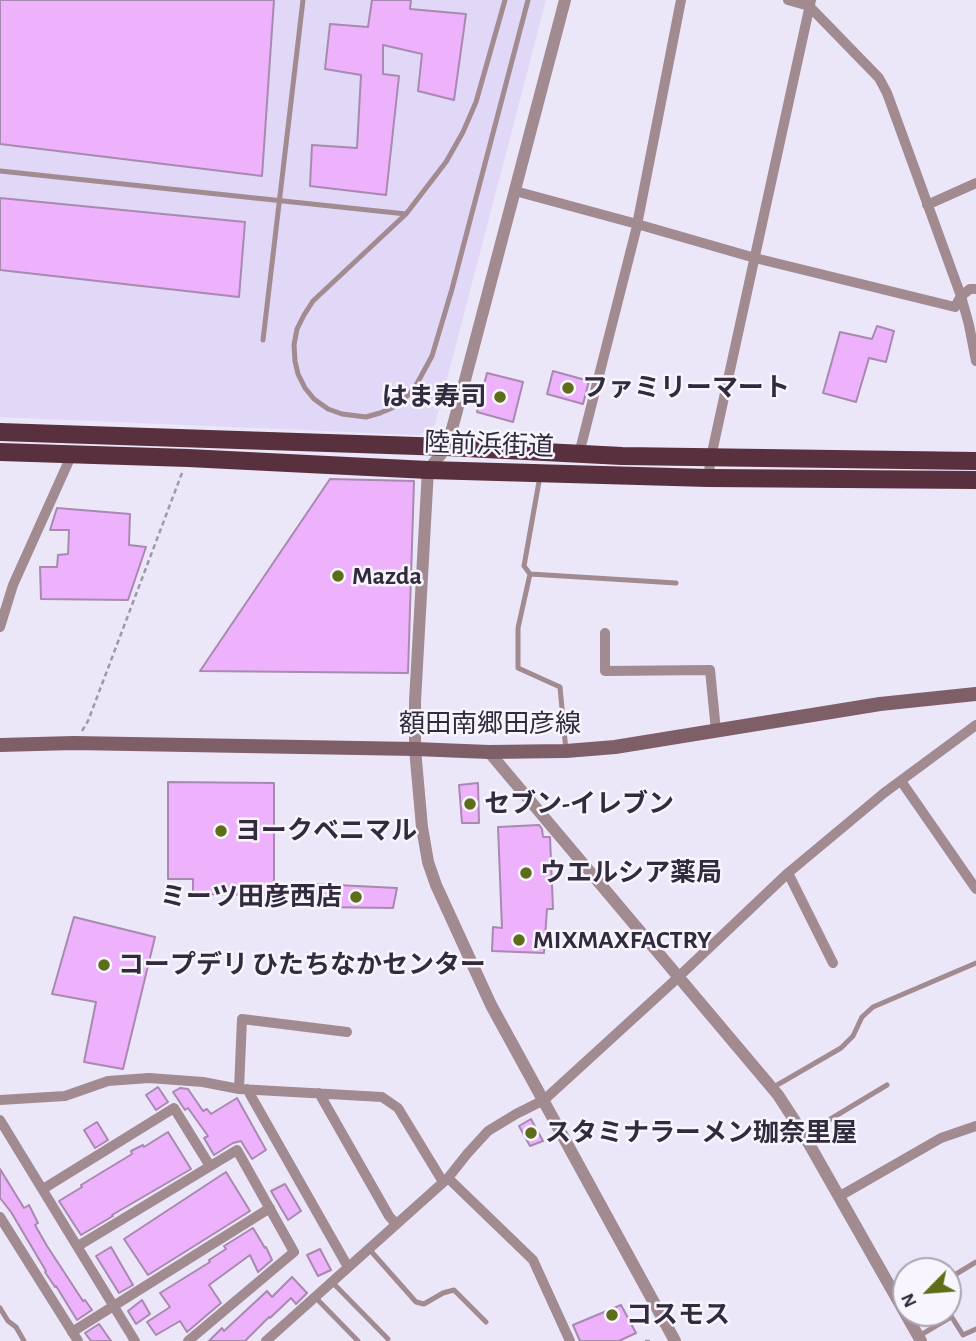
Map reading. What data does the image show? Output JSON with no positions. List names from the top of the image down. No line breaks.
{"streets":{"highway":["陸前浜街道"],"main road":["額田南郷田彦線"]},"places":["ファミリーマート","はま寿司","Mazda","セブン-イレブン","ヨークベニマル","ウエルシア薬局","ミーツ田彦西店","MIXMAXFACTRY","コープデリ ひたちなかセンター","スタミナラーメン珈奈里屋","コスモス"],"north":"bottom left"}
